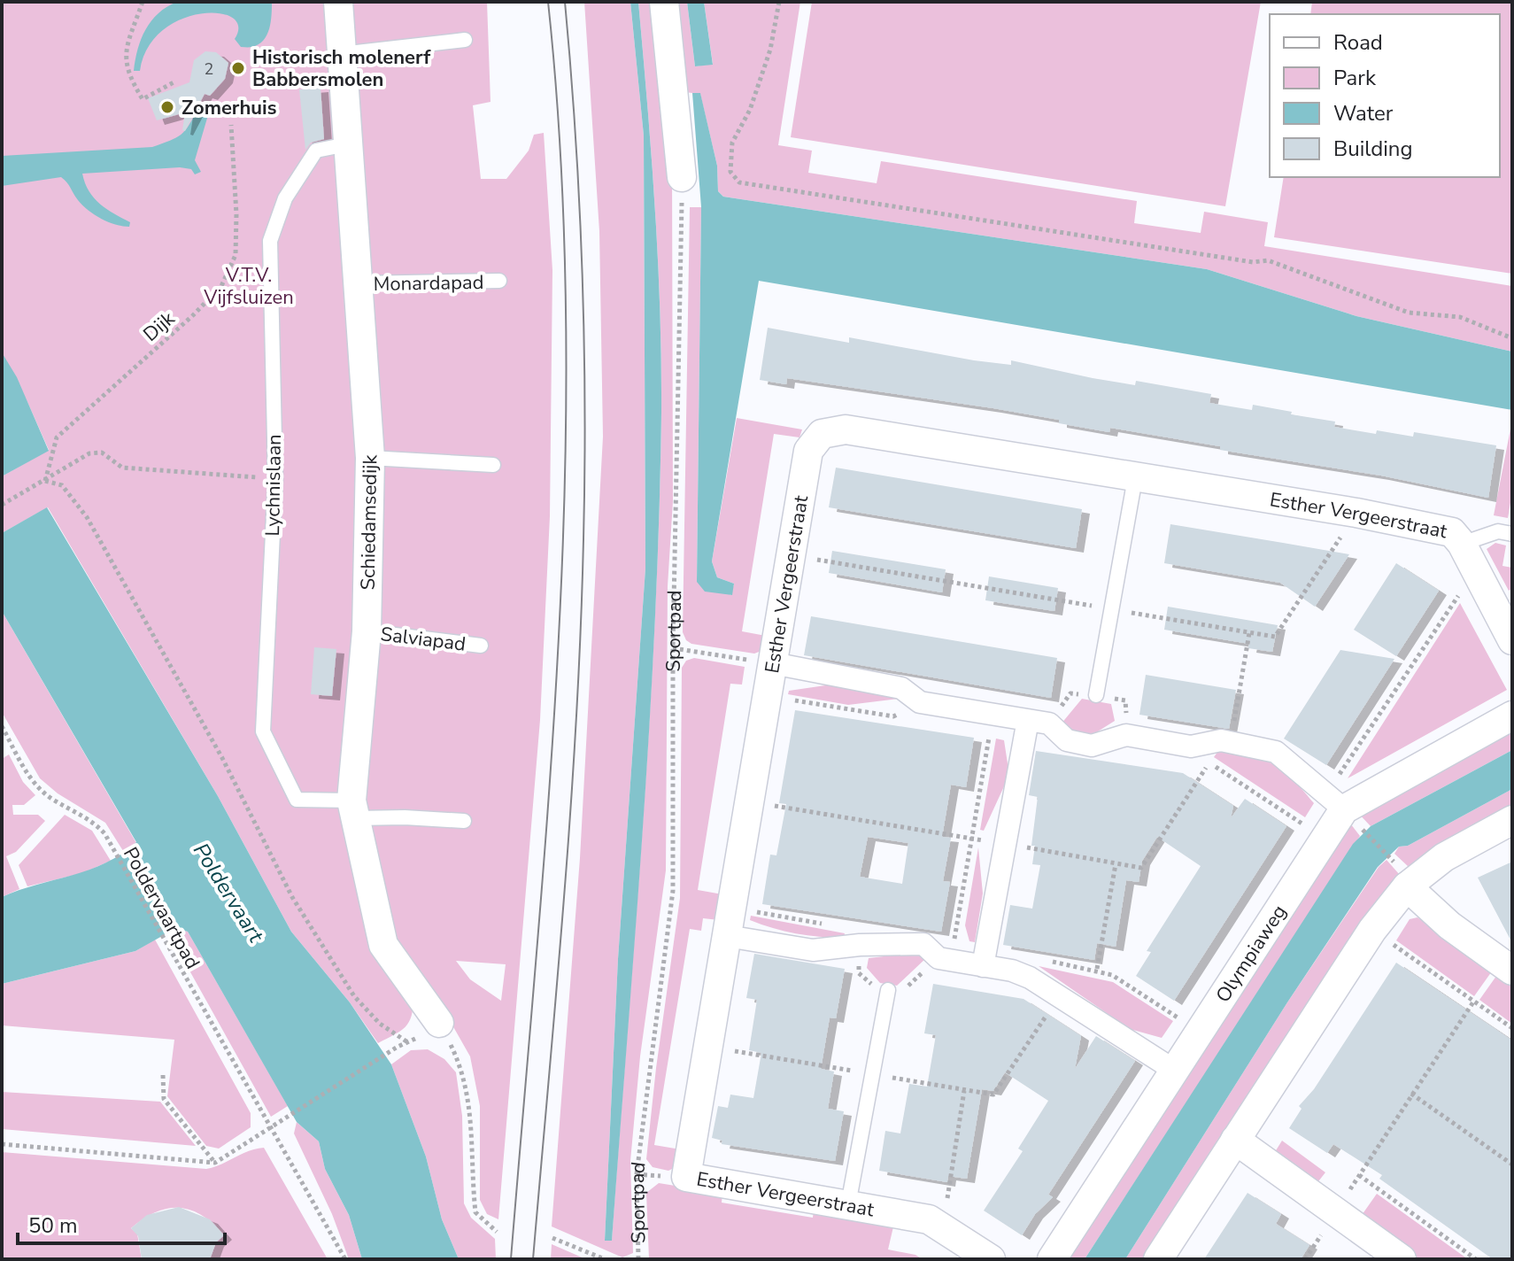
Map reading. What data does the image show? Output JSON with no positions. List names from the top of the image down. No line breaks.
{"streets":{"street":["Esther Vergeerstraat","Schiedamsedijk","Olympiaweg"],"lane":["Monardapad","Lychnislaan","Salviapad"],"path":["Dijk","Sportpad","Poldervaartpad"]},"crossings":[["Monardapad","Schiedamsedijk"],["Lychnislaan","Schiedamsedijk"],["Schiedamsedijk","Salviapad"]],"water":["Poldervaart"],"parks":["V.T.V. Vijfsluizen"],"places":["Historisch molenerf Babbersmolen","Zomerhuis"],"house_numbers":["2"],"legend":["Road","Park","Water","Building"],"scale_bar":"50 m"}
